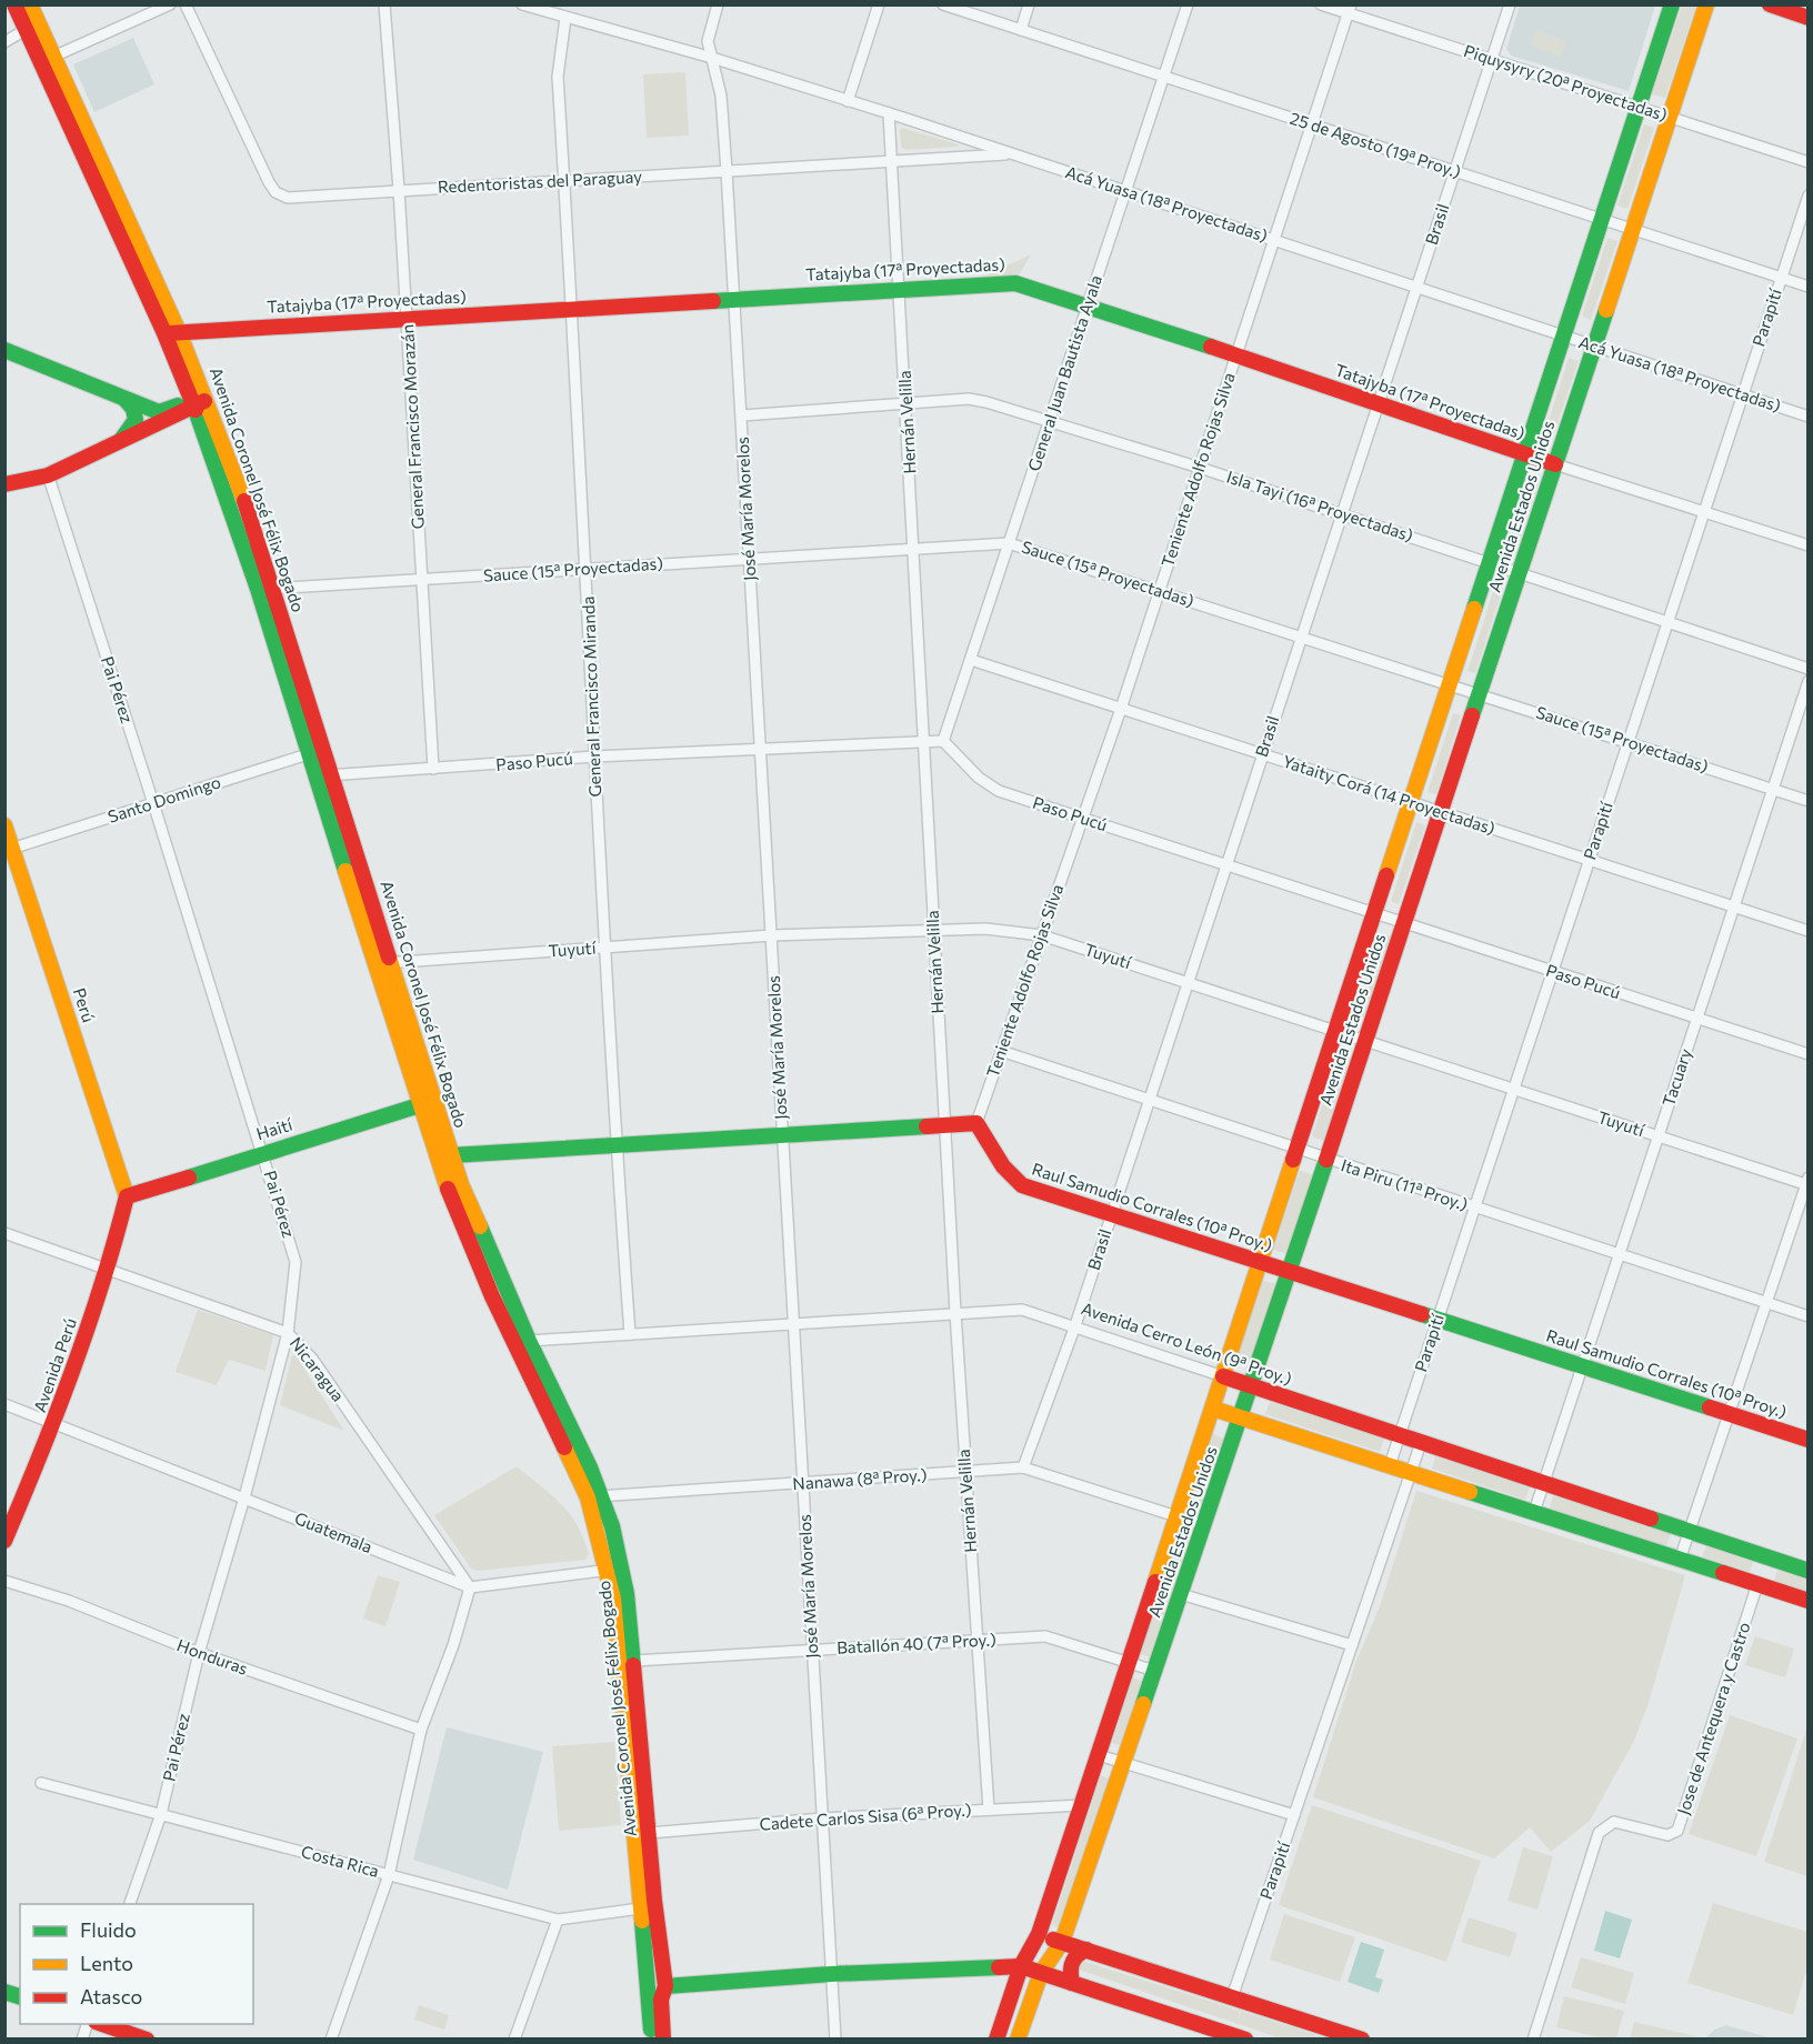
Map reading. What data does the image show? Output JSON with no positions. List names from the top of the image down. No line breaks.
{"streets":{"main road":["Tatajyba (17ª Proyectadas)","Avenida Coronel José Félix Bogado","Avenida Estados Unidos","Perú","Haití","Raul Samudio Corrales (10ª Proy.)","Avenida Cerro León (9ª Proy.)","Avenida Perú"],"street":["Piquysyry (20ª Proyectadas)","25 de Agosto (19ª Proy.)","Redentoristas del Paraguay","Acá Yuasa (18ª Proyectadas)","Brasil","Parapití","General Juan Bautista Ayala","Hernán Velilla","General Francisco Morazán","Teniente Adolfo Rojas Silva","Isla Tayi (16ª Proyectadas)","José María Morelos","Sauce (15ª Proyectadas)","Pai Pérez","General Francisco Miranda","Paso Pucú","Yataity Corá (14 Proyectadas)","Santo Domingo","Tuyutí","Tacuary","Ita Piru (11ª Proy.)","Nicaragua","Nanawa (8ª Proy.)","Guatemala","Batallón 40 (7ª Proy.)","Honduras","Jose de Antequera y Castro","Cadete Carlos Sisa (6ª Proy.)","Costa Rica"]},"crossings":[["Piquysyry (20ª Proyectadas)","Brasil"],["Piquysyry (20ª Proyectadas)","Teniente Adolfo Rojas Silva"],["Piquysyry (20ª Proyectadas)","Avenida Estados Unidos"],["25 de Agosto (19ª Proy.)","Brasil"],["25 de Agosto (19ª Proy.)","Parapití"],["25 de Agosto (19ª Proy.)","General Juan Bautista Ayala"],["25 de Agosto (19ª Proy.)","Teniente Adolfo Rojas Silva"],["25 de Agosto (19ª Proy.)","Avenida Estados Unidos"],["Redentoristas del Paraguay","Acá Yuasa (18ª Proyectadas)"],["Redentoristas del Paraguay","Hernán Velilla"],["Redentoristas del Paraguay","General Francisco Morazán"],["Redentoristas del Paraguay","José María Morelos"],["Redentoristas del Paraguay","General Francisco Miranda"],["Acá Yuasa (18ª Proyectadas)","Brasil"],["Acá Yuasa (18ª Proyectadas)","Parapití"],["Acá Yuasa (18ª Proyectadas)","General Juan Bautista Ayala"],["Acá Yuasa (18ª Proyectadas)","Hernán Velilla"],["Acá Yuasa (18ª Proyectadas)","Teniente Adolfo Rojas Silva"],["Acá Yuasa (18ª Proyectadas)","Avenida Estados Unidos"],["Acá Yuasa (18ª Proyectadas)","José María Morelos"],["Acá Yuasa (18ª Proyectadas)","General Francisco Miranda"],["Brasil","Tatajyba (17ª Proyectadas)"],["Brasil","Isla Tayi (16ª Proyectadas)"],["Brasil","Sauce (15ª Proyectadas)"],["Brasil","Paso Pucú"],["Brasil","Yataity Corá (14 Proyectadas)"],["Brasil","Tuyutí"],["Brasil","Ita Piru (11ª Proy.)"],["Brasil","Raul Samudio Corrales (10ª Proy.)"],["Brasil","Avenida Cerro León (9ª Proy.)"],["Brasil","Nanawa (8ª Proy.)"],["Tatajyba (17ª Proyectadas)","Parapití"],["Tatajyba (17ª Proyectadas)","General Juan Bautista Ayala"],["Tatajyba (17ª Proyectadas)","Hernán Velilla"],["Tatajyba (17ª Proyectadas)","General Francisco Morazán"],["Tatajyba (17ª Proyectadas)","Teniente Adolfo Rojas Silva"],["Tatajyba (17ª Proyectadas)","Avenida Coronel José Félix Bogado"],["Tatajyba (17ª Proyectadas)","Avenida Estados Unidos"],["Tatajyba (17ª Proyectadas)","José María Morelos"],["Tatajyba (17ª Proyectadas)","General Francisco Miranda"],["Parapití","Isla Tayi (16ª Proyectadas)"],["Parapití","Sauce (15ª Proyectadas)"],["Parapití","Paso Pucú"],["Parapití","Yataity Corá (14 Proyectadas)"],["Parapití","Tuyutí"],["Parapití","Ita Piru (11ª Proy.)"],["Parapití","Raul Samudio Corrales (10ª Proy.)"],["Parapití","Avenida Cerro León (9ª Proy.)"],["General Juan Bautista Ayala","Isla Tayi (16ª Proyectadas)"],["General Juan Bautista Ayala","Sauce (15ª Proyectadas)"],["General Juan Bautista Ayala","Paso Pucú"],["General Juan Bautista Ayala","Yataity Corá (14 Proyectadas)"],["Hernán Velilla","Isla Tayi (16ª Proyectadas)"],["Hernán Velilla","Sauce (15ª Proyectadas)"],["Hernán Velilla","Paso Pucú"],["Hernán Velilla","Tuyutí"],["Hernán Velilla","Avenida Cerro León (9ª Proy.)"],["Hernán Velilla","Nanawa (8ª Proy.)"],["Hernán Velilla","Batallón 40 (7ª Proy.)"],["Hernán Velilla","Cadete Carlos Sisa (6ª Proy.)"],["General Francisco Morazán","Sauce (15ª Proyectadas)"],["General Francisco Morazán","Paso Pucú"],["Teniente Adolfo Rojas Silva","Isla Tayi (16ª Proyectadas)"],["Teniente Adolfo Rojas Silva","Sauce (15ª Proyectadas)"],["Teniente Adolfo Rojas Silva","Paso Pucú"],["Teniente Adolfo Rojas Silva","Yataity Corá (14 Proyectadas)"],["Teniente Adolfo Rojas Silva","Tuyutí"],["Teniente Adolfo Rojas Silva","Ita Piru (11ª Proy.)"],["Teniente Adolfo Rojas Silva","Raul Samudio Corrales (10ª Proy.)"],["Avenida Coronel José Félix Bogado","Sauce (15ª Proyectadas)"],["Avenida Coronel José Félix Bogado","Paso Pucú"],["Avenida Coronel José Félix Bogado","Santo Domingo"],["Avenida Coronel José Félix Bogado","Tuyutí"],["Avenida Coronel José Félix Bogado","Haití"],["Avenida Coronel José Félix Bogado","Avenida Cerro León (9ª Proy.)"],["Avenida Coronel José Félix Bogado","Nanawa (8ª Proy.)"],["Avenida Coronel José Félix Bogado","Guatemala"],["Avenida Coronel José Félix Bogado","Batallón 40 (7ª Proy.)"],["Avenida Coronel José Félix Bogado","Cadete Carlos Sisa (6ª Proy.)"],["Avenida Coronel José Félix Bogado","Costa Rica"],["Isla Tayi (16ª Proyectadas)","Avenida Estados Unidos"],["Isla Tayi (16ª Proyectadas)","José María Morelos"],["Avenida Estados Unidos","Sauce (15ª Proyectadas)"],["Avenida Estados Unidos","Paso Pucú"],["Avenida Estados Unidos","Yataity Corá (14 Proyectadas)"],["Avenida Estados Unidos","Tuyutí"],["Avenida Estados Unidos","Ita Piru (11ª Proy.)"],["Avenida Estados Unidos","Raul Samudio Corrales (10ª Proy.)"],["Avenida Estados Unidos","Avenida Cerro León (9ª Proy.)"],["Avenida Estados Unidos","Nanawa (8ª Proy.)"],["Avenida Estados Unidos","Batallón 40 (7ª Proy.)"],["Avenida Estados Unidos","Cadete Carlos Sisa (6ª Proy.)"],["José María Morelos","Sauce (15ª Proyectadas)"],["José María Morelos","Paso Pucú"],["José María Morelos","Tuyutí"],["José María Morelos","Avenida Cerro León (9ª Proy.)"],["José María Morelos","Nanawa (8ª Proy.)"],["José María Morelos","Batallón 40 (7ª Proy.)"],["José María Morelos","Cadete Carlos Sisa (6ª Proy.)"],["Sauce (15ª Proyectadas)","General Francisco Miranda"],["Sauce (15ª Proyectadas)","Tacuary"],["Pai Pérez","Santo Domingo"],["Pai Pérez","Haití"],["Pai Pérez","Nicaragua"],["Pai Pérez","Guatemala"],["Pai Pérez","Honduras"],["Pai Pérez","Costa Rica"],["General Francisco Miranda","Paso Pucú"],["General Francisco Miranda","Tuyutí"],["General Francisco Miranda","Avenida Cerro León (9ª Proy.)"],["Paso Pucú","Tacuary"],["Yataity Corá (14 Proyectadas)","Tacuary"],["Santo Domingo","Perú"],["Tuyutí","Tacuary"],["Perú","Haití"],["Perú","Avenida Perú"],["Tacuary","Ita Piru (11ª Proy.)"],["Tacuary","Raul Samudio Corrales (10ª Proy.)"],["Tacuary","Avenida Cerro León (9ª Proy.)"],["Haití","Avenida Perú"],["Avenida Perú","Nicaragua"],["Avenida Perú","Guatemala"],["Nicaragua","Guatemala"]],"legend":["Fluido","Lento","Atasco"]}
